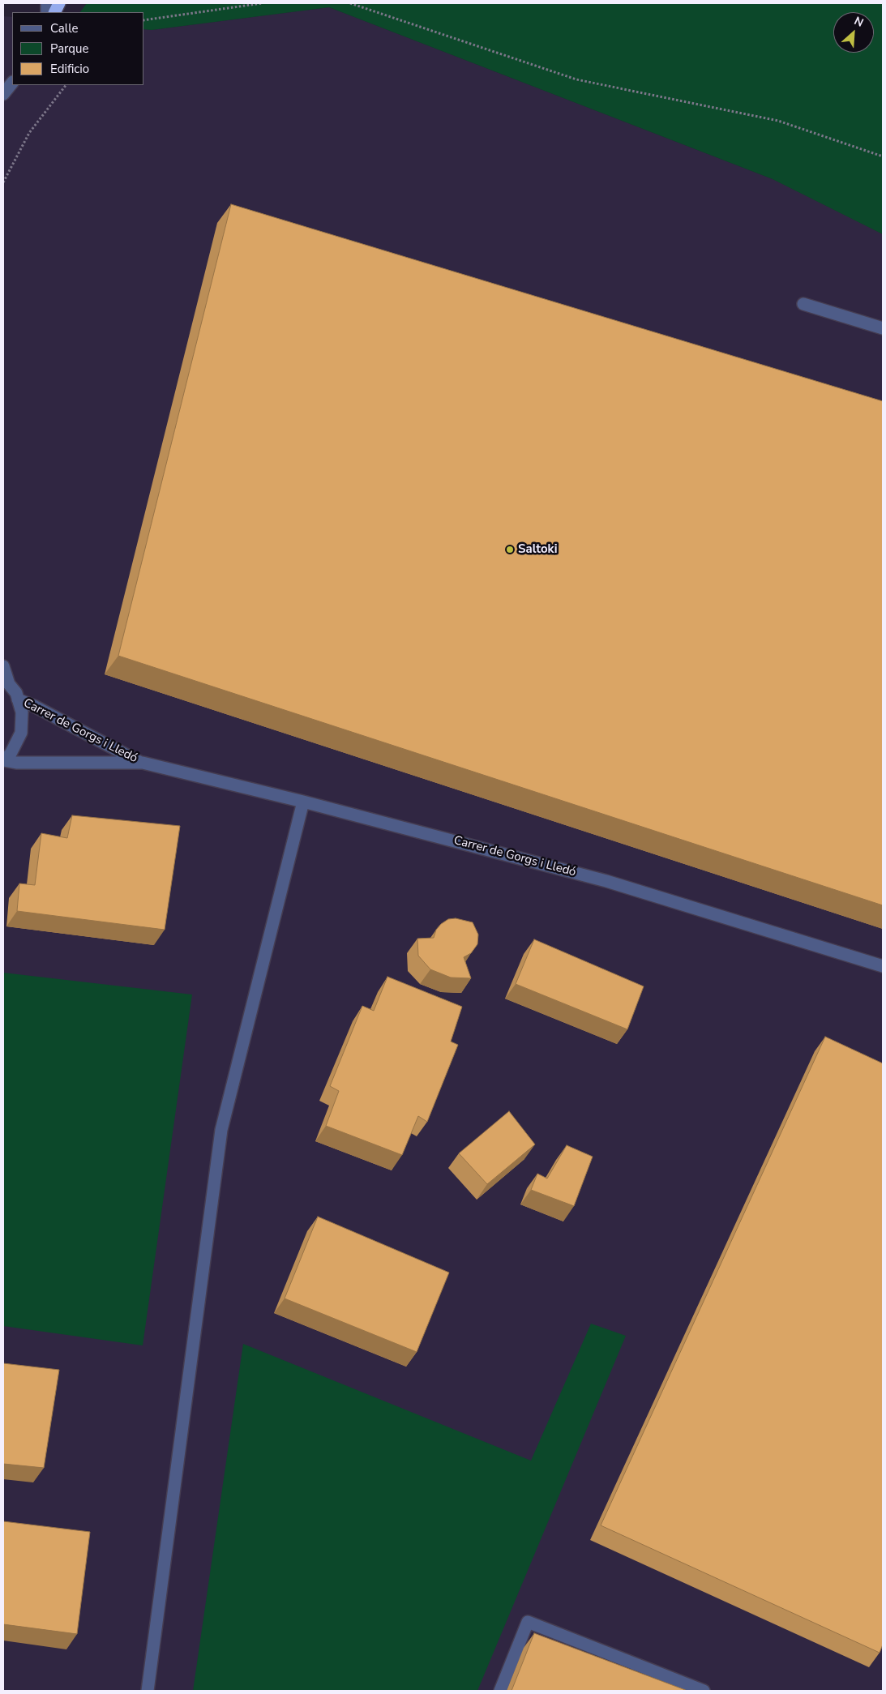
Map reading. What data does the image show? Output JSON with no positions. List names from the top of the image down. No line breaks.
{"streets":{"street":["Carrer de Gorgs i Lledó"]},"places":["Saltoki"],"legend":["Calle","Parque","Edificio"],"north":"top right"}
